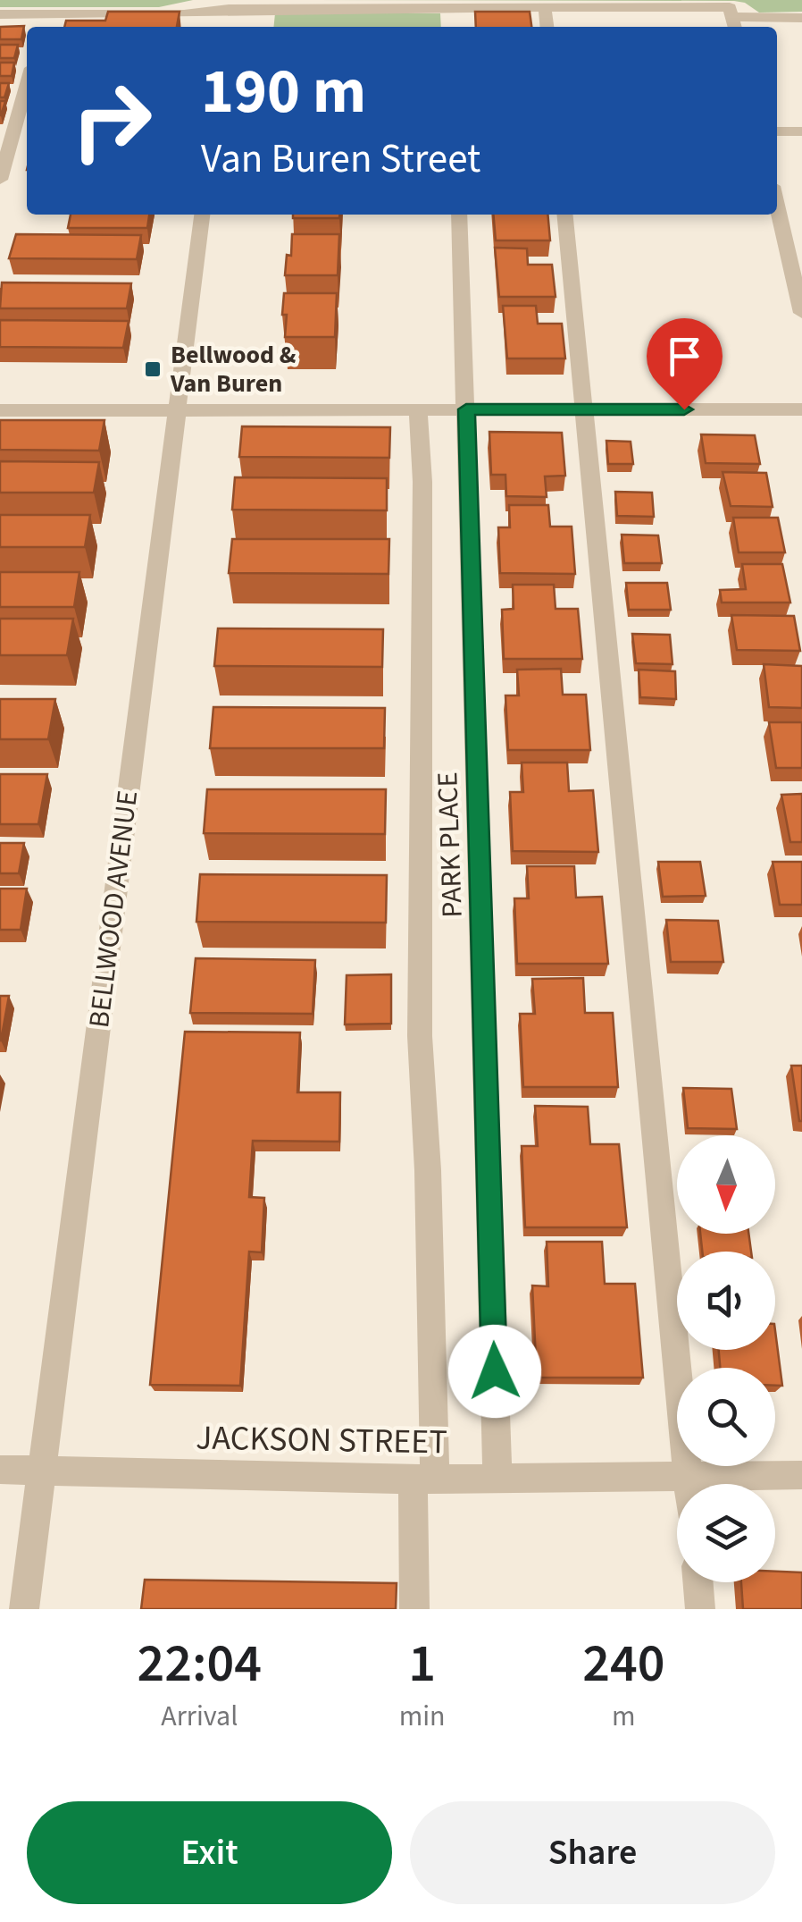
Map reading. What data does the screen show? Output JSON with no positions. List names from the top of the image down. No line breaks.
{"streets":{"street":["PARK PLACE","BELLWOOD AVENUE","JACKSON STREET"]},"crossings":[["PARK PLACE","JACKSON STREET"],["BELLWOOD AVENUE","JACKSON STREET"]],"places":{"transit":["Bellwood & Van Buren"]},"north":"bottom","page":{"turn":["190 m","Van Buren Street"],"eta":["22:04","Arrival","1","min","240","m"],"buttons":["Exit","Share"]}}
